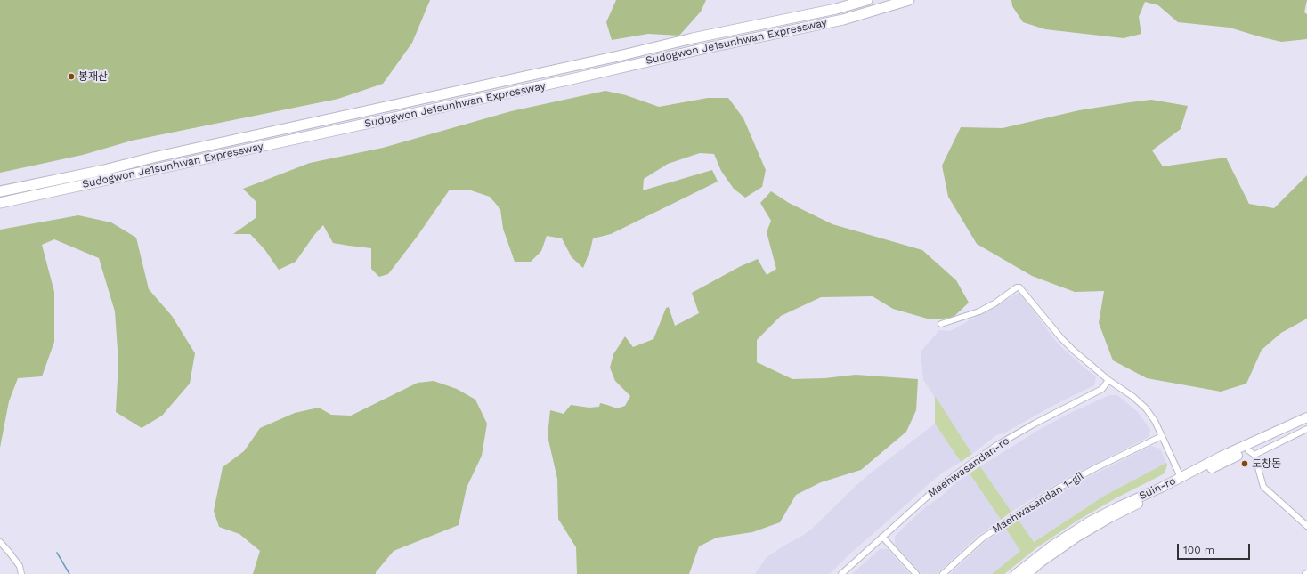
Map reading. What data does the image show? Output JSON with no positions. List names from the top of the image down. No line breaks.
{"streets":{"highway":["Sudogwon Je1sunhwan Expressway"],"main road":["Suin-ro"],"street":["Maehwasandan-ro","Maehwasandan 1-gil"]},"places":["봉재산","도창동"],"scale_bar":"100 m"}
